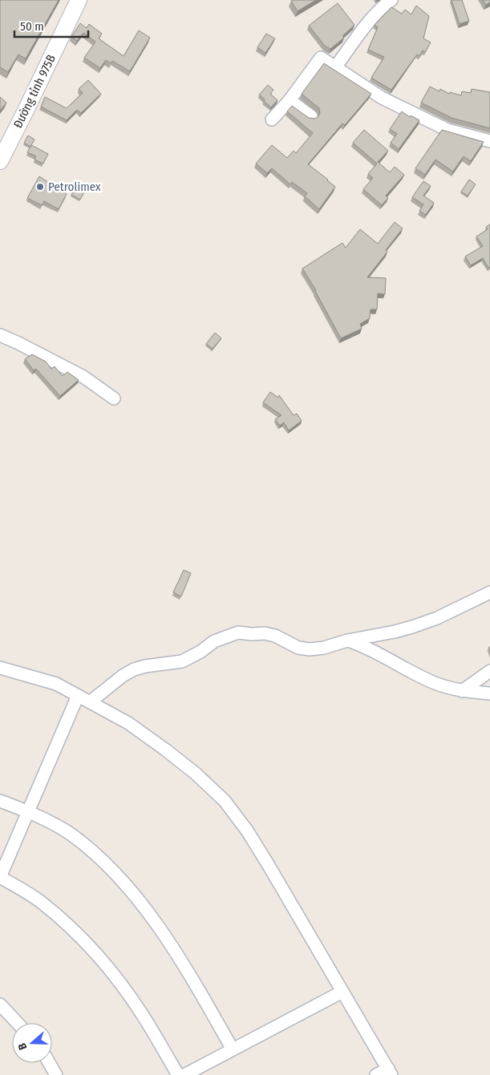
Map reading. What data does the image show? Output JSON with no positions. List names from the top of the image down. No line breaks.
{"streets":{"main road":["Đường tỉnh 975B"]},"places":["Petrolimex"],"scale_bar":"50 m","north":"left"}
